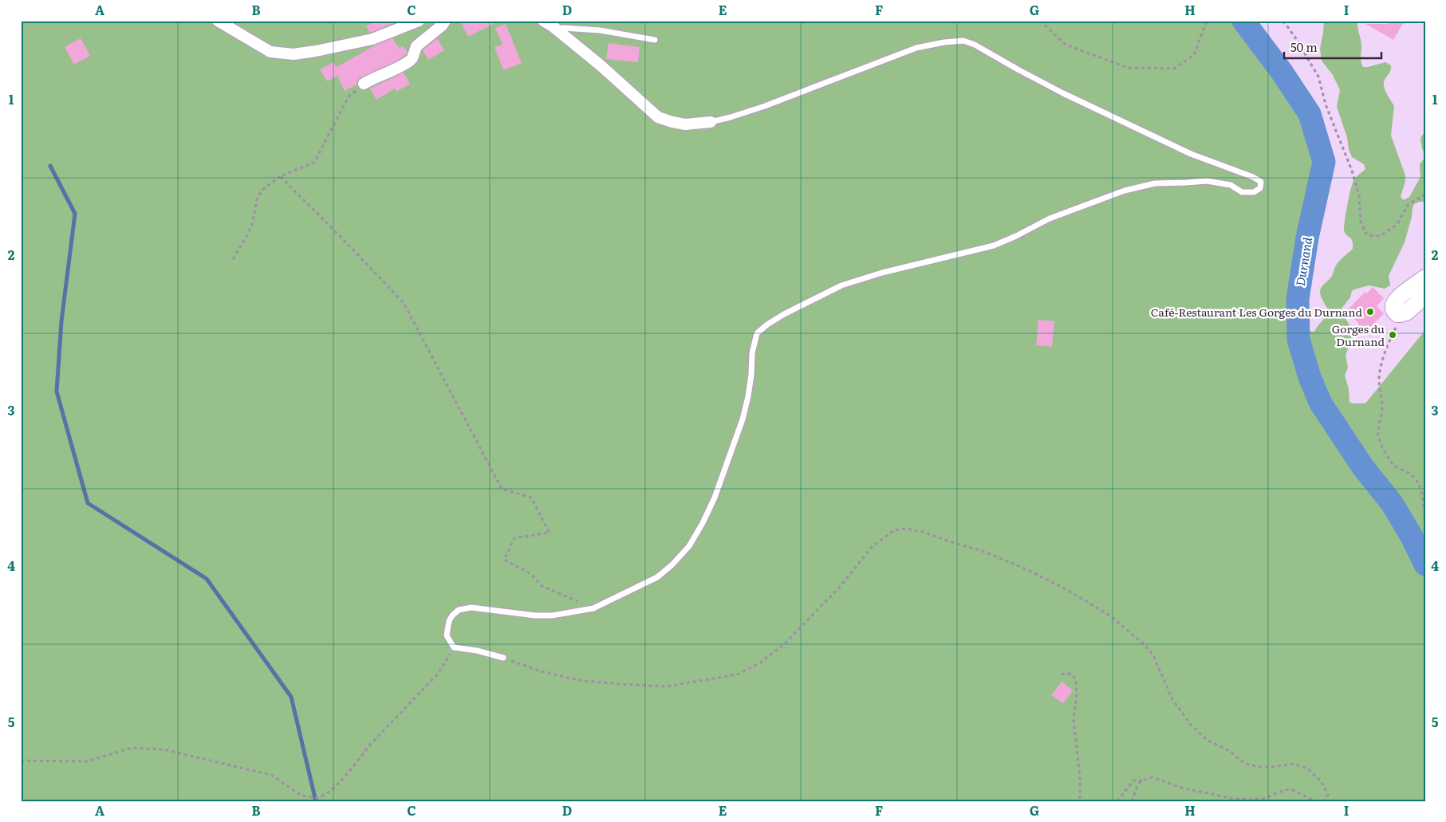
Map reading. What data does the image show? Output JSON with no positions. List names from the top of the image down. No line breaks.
{"water":["Durnand"],"places":["Café-Restaurant Les Gorges du Durnand","Gorges du Durnand"],"scale_bar":"50 m","grid":{"columns":["A","B","C","D","E","F","G","H","I"],"rows":["1","2","3","4","5"]}}
